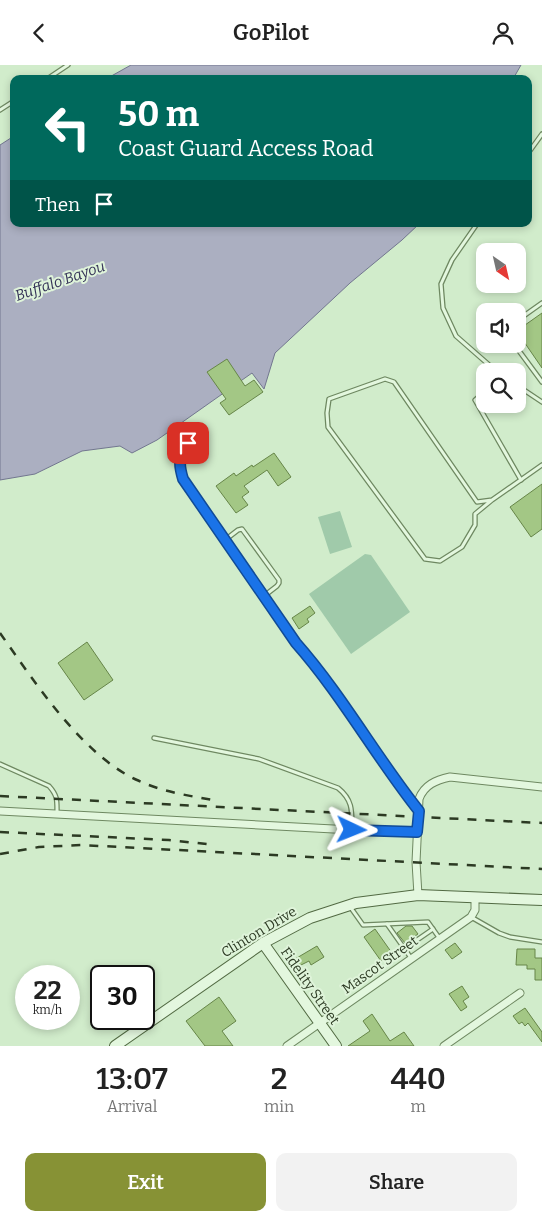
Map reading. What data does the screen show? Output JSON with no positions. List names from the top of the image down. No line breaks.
{"streets":{"main road":["Clinton Drive","Fidelity Street"],"street":["Mascot Street"]},"crossings":[["Clinton Drive","Fidelity Street"],["Mascot Street","Fidelity Street"]],"water":["Buffalo Bayou"],"north":"bottom right","page":{"header":"GoPilot","turn":["50 m","Coast Guard Access Road"],"then":"Then","speed":"22 km/h","limit":"30","eta":["13:07","Arrival","2","min","440","m"],"buttons":["Exit","Share"]}}
